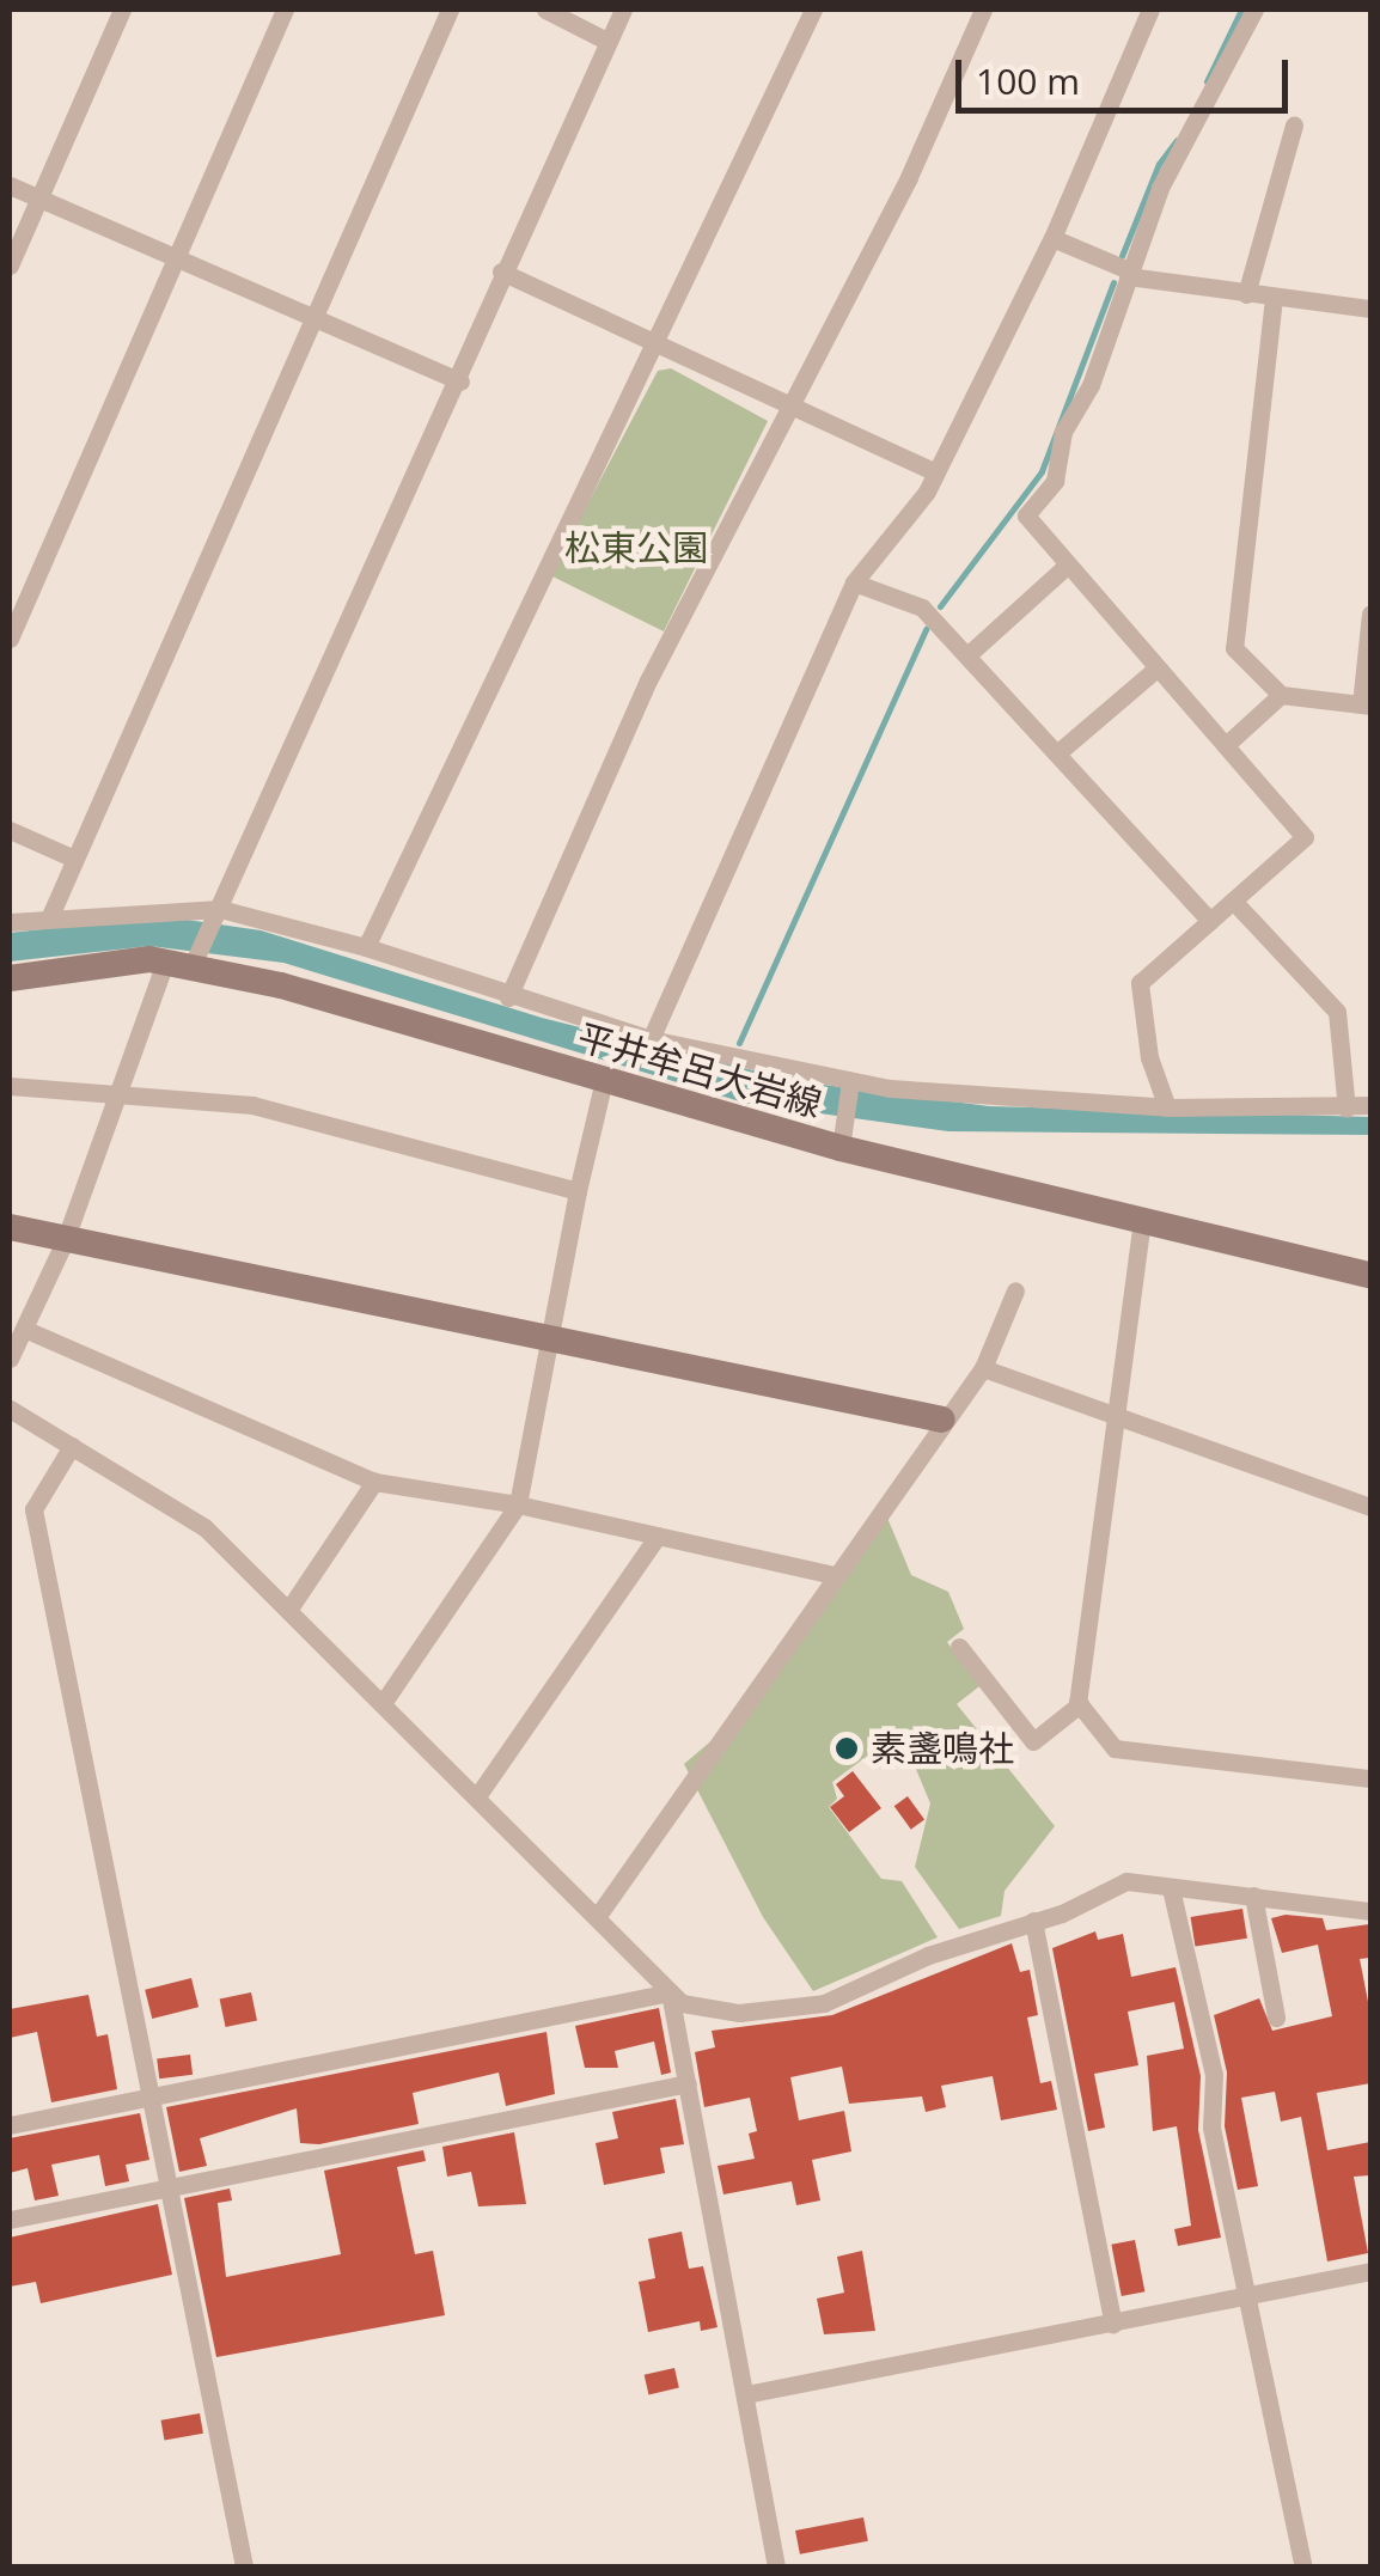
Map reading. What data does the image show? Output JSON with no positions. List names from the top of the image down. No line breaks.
{"streets":{"main road":["平井牟呂大岩線"]},"parks":["松東公園"],"places":["素盞鳴社"],"scale_bar":"100 m"}
